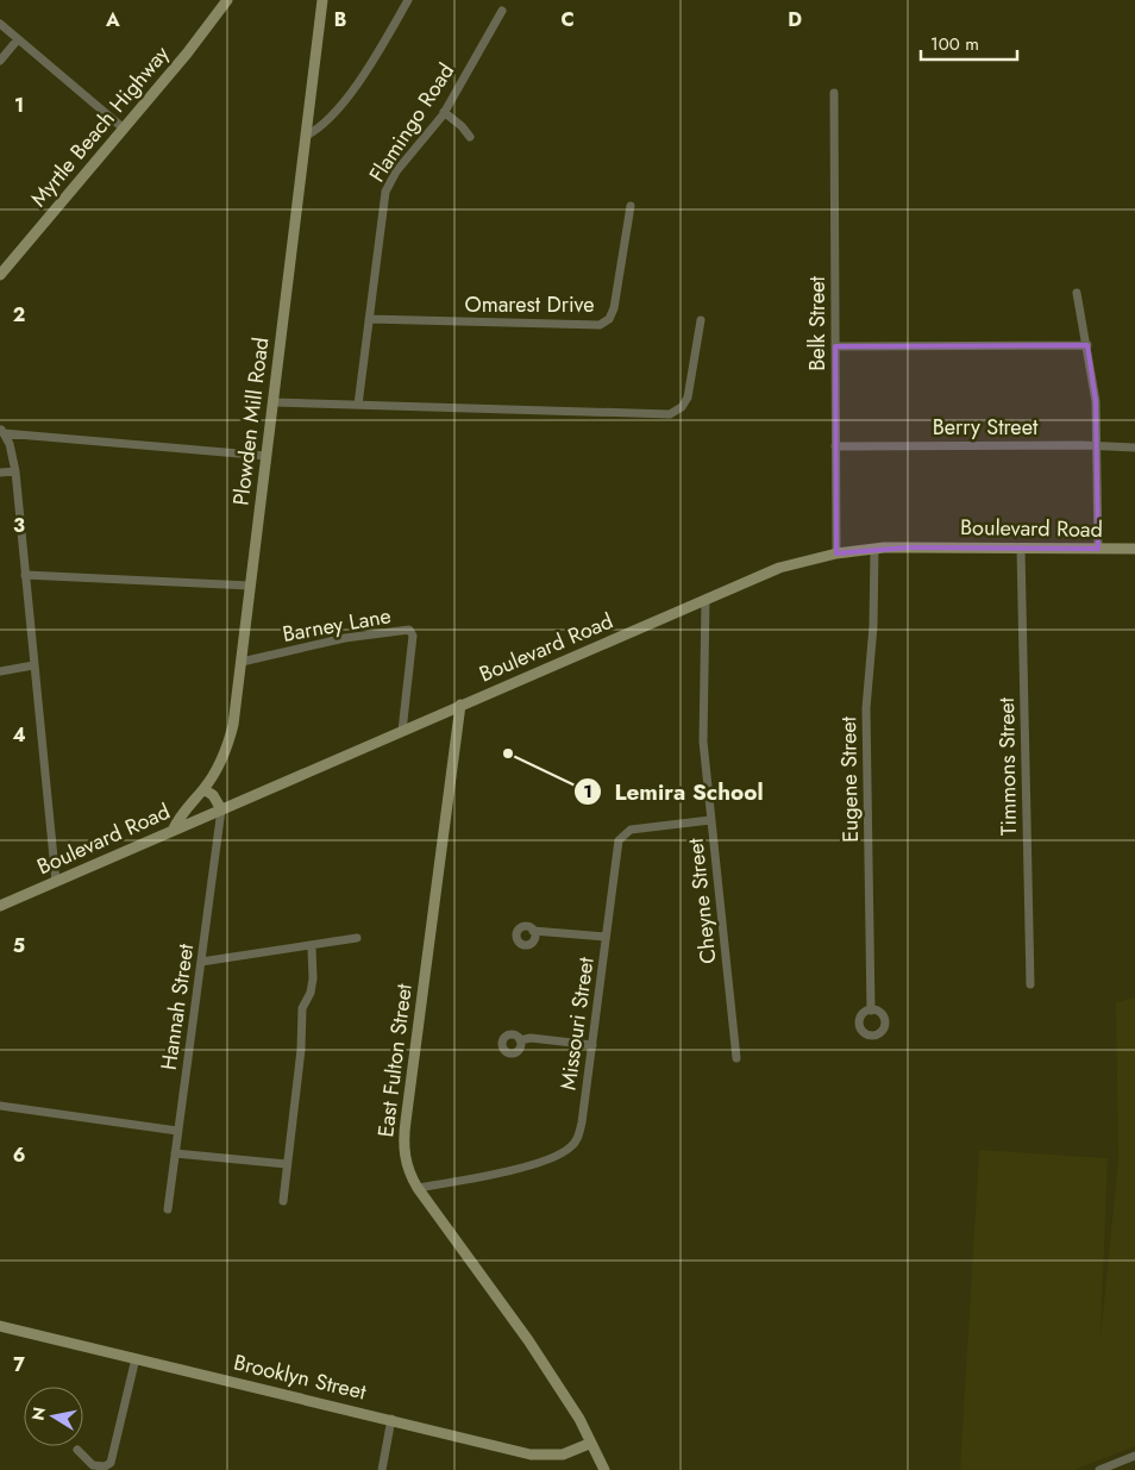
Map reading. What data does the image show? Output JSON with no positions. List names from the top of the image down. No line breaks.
{"streets":{"street":["Flamingo Road","Myrtle Beach Highway","Omarest Drive","Belk Street","Plowden Mill Road","Berry Street","Boulevard Road","Barney Lane","Timmons Street","Eugene Street","Cheyne Street","Hannah Street","Missouri Street","East Fulton Street","Brooklyn Street"]},"crossings":[["Flamingo Road","Omarest Drive"],["Belk Street","Berry Street"],["Belk Street","Boulevard Road"],["Plowden Mill Road","Boulevard Road"],["Plowden Mill Road","Barney Lane"],["Boulevard Road","Barney Lane"],["Boulevard Road","Timmons Street"],["Boulevard Road","Eugene Street"],["Boulevard Road","Cheyne Street"],["Boulevard Road","Hannah Street"],["Boulevard Road","East Fulton Street"],["Cheyne Street","Missouri Street"],["Missouri Street","East Fulton Street"],["East Fulton Street","Brooklyn Street"]],"places":["Lemira School"],"scale_bar":"100 m","north":"left","grid":{"columns":["A","B","C","D"],"rows":["1","2","3","4","5","6","7"]}}
